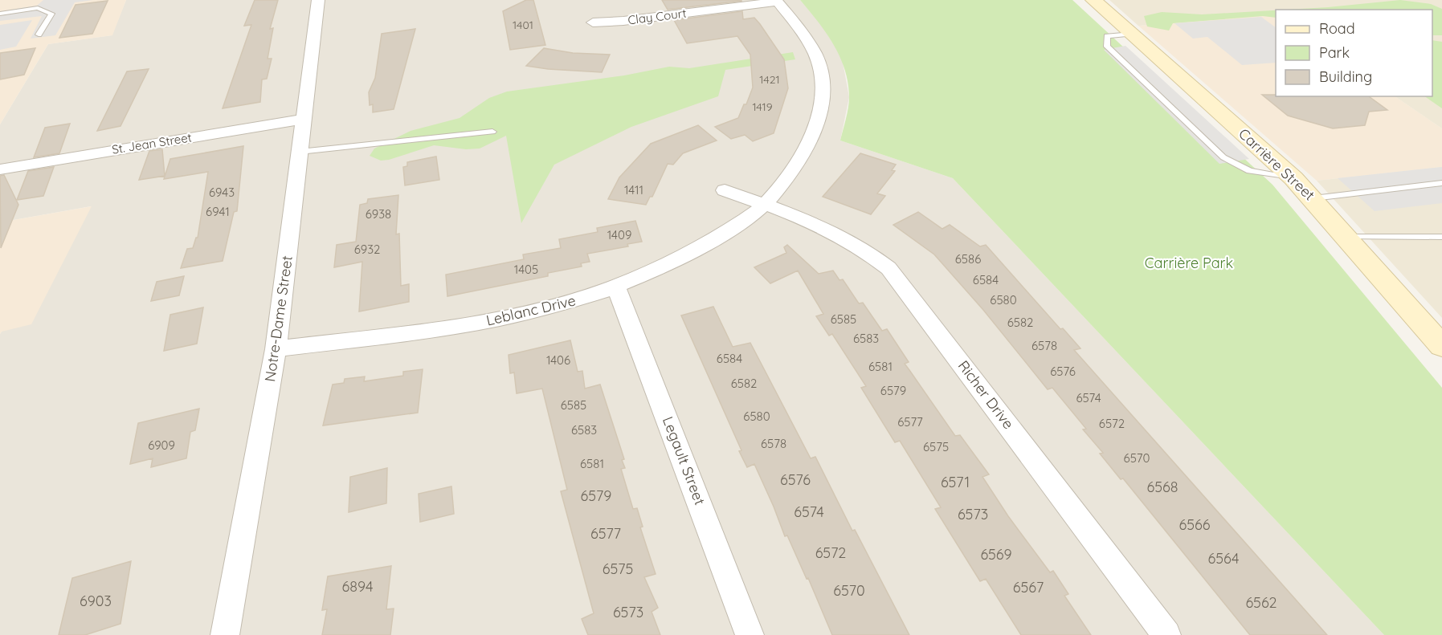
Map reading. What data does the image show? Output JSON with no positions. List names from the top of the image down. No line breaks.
{"streets":{"street":["Clay Court","St. Jean Street","Carrière Street","Leblanc Drive","Notre-Dame Street","Richer Drive","Legault Street"]},"crossings":[["Clay Court","Leblanc Drive"],["St. Jean Street","Notre-Dame Street"],["Leblanc Drive","Notre-Dame Street"],["Leblanc Drive","Richer Drive"],["Leblanc Drive","Legault Street"]],"parks":["Carrière Park"],"house_numbers":["1401","1421","1419","1411","6943","6941","6938","1409","6932","6586","1405","6584","6580","6585","6582","6583","6578","6584","1406","6581","6576","6582","6579","6574","6585","6580","6577","6572","6583","6578","6909","6575","6570","6581","6576","6571","6568","6579","6574","6573","6566","6577","6572","6569","6564","6575","6894","6567","6570","6903","6562","6573"],"legend":["Road","Park","Building"]}
